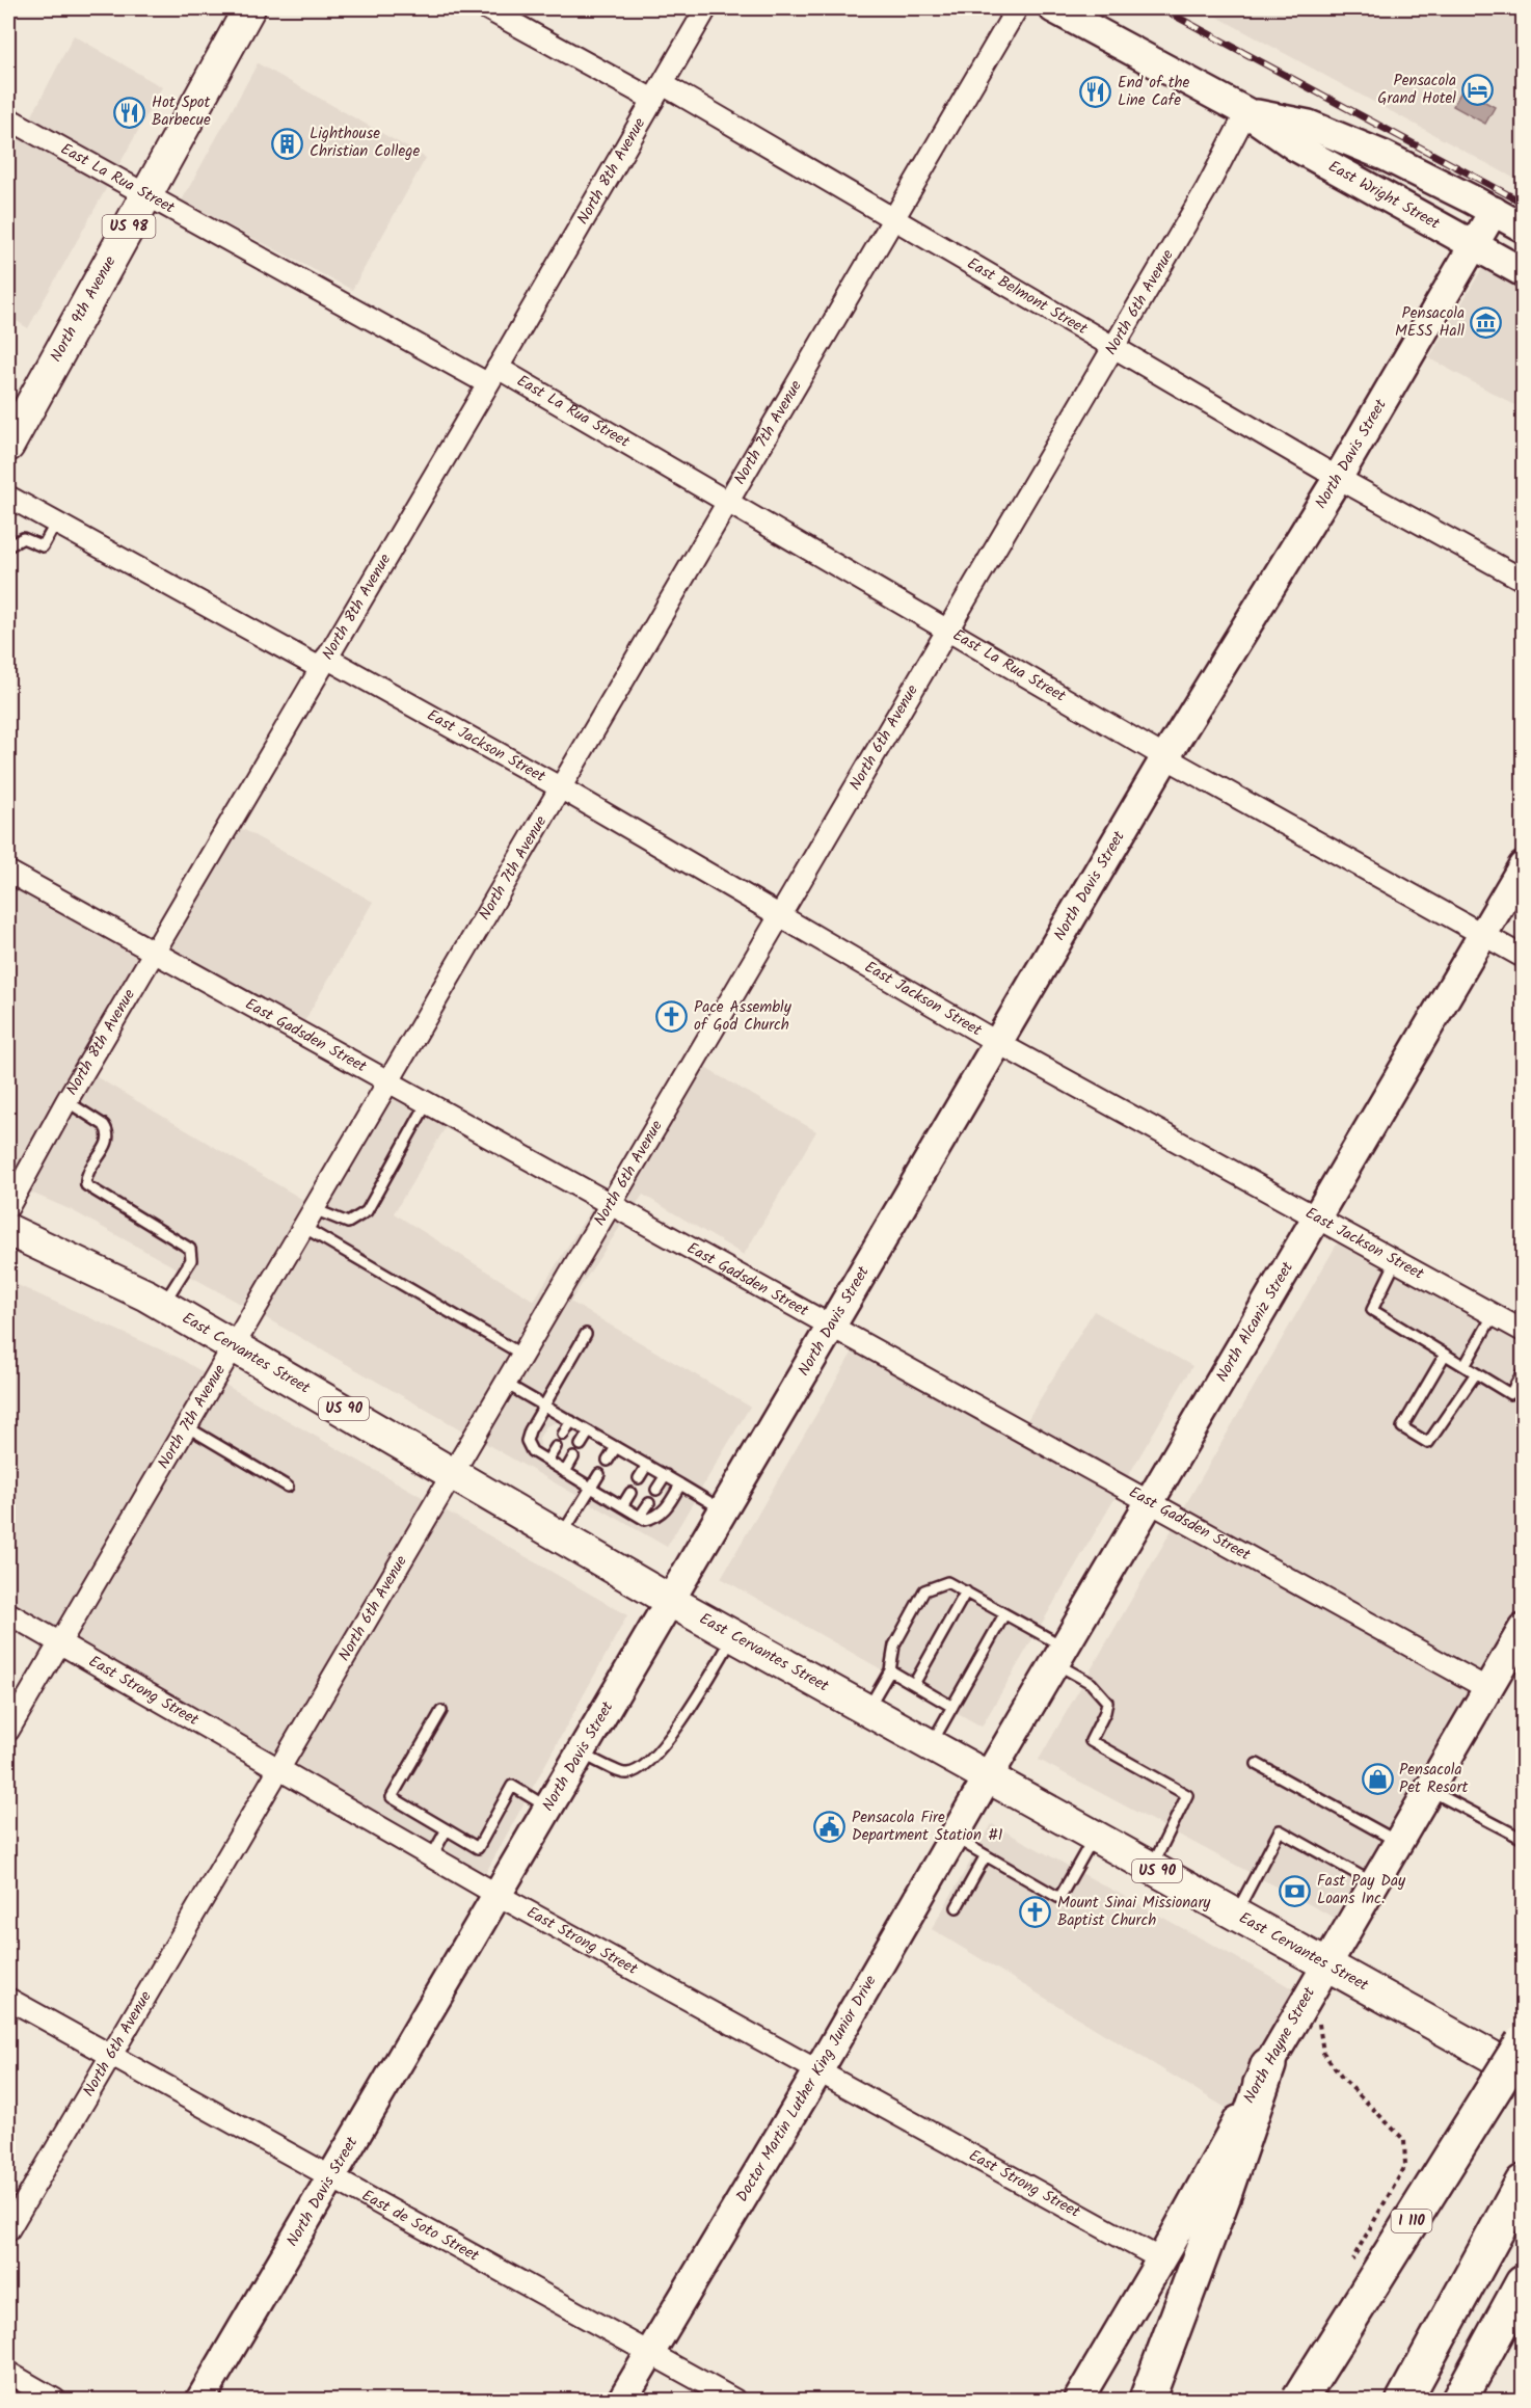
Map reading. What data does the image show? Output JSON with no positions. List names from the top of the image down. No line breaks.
{"streets":{"highway":["I 110"],"main road":["East Wright Street","US 98","North 9th Avenue","North Davis Street","North Alcaniz Street","East Cervantes Street","US 90","North Hayne Street","Doctor Martin Luther King Junior Drive"],"street":["North 8th Avenue","East La Rua Street","East Belmont Street","North 6th Avenue","North 7th Avenue","East Jackson Street","East Gadsden Street","East Strong Street","East de Soto Street"]},"crossings":[["North 8th Avenue","East La Rua Street"],["North 8th Avenue","East Belmont Street"],["North 8th Avenue","East Jackson Street"],["North 8th Avenue","East Gadsden Street"],["East La Rua Street","North 6th Avenue"],["East La Rua Street","North 9th Avenue"],["East La Rua Street","North 7th Avenue"],["East La Rua Street","North Davis Street"],["East La Rua Street","North Alcaniz Street"],["East Wright Street","North 6th Avenue"],["East Wright Street","North Davis Street"],["East Belmont Street","North 6th Avenue"],["East Belmont Street","North 7th Avenue"],["East Belmont Street","North Davis Street"],["North 6th Avenue","East Jackson Street"],["North 6th Avenue","East Gadsden Street"],["North 6th Avenue","East Cervantes Street"],["North 6th Avenue","East Strong Street"],["North 6th Avenue","East de Soto Street"],["North 7th Avenue","East Jackson Street"],["North 7th Avenue","East Gadsden Street"],["North 7th Avenue","East Cervantes Street"],["North 7th Avenue","East Strong Street"],["North Davis Street","East Jackson Street"],["North Davis Street","East Gadsden Street"],["North Davis Street","East Cervantes Street"],["North Davis Street","East Strong Street"],["North Davis Street","East de Soto Street"],["East Jackson Street","North Alcaniz Street"],["East Gadsden Street","North Alcaniz Street"],["East Gadsden Street","North Hayne Street"],["North Alcaniz Street","East Cervantes Street"],["North Alcaniz Street","Doctor Martin Luther King Junior Drive"],["East Cervantes Street","North Hayne Street"],["East Cervantes Street","Doctor Martin Luther King Junior Drive"],["East Strong Street","North Hayne Street"],["East Strong Street","Doctor Martin Luther King Junior Drive"],["Doctor Martin Luther King Junior Drive","East de Soto Street"]],"places":{"hotel":["Pensacola Grand Hotel"],"restaurant":["End of the Line Cafe","Hot Spot Barbecue"],"building":["Lighthouse Christian College"],"museum":["Pensacola MESS Hall"],"church":["Pace Assembly of God Church","Mount Sinai Missionary Baptist Church"],"shop":["Pensacola Pet Resort"],"public building":["Pensacola Fire Department Station #1"],"bank":["Fast Pay Day Loans Inc."]}}
